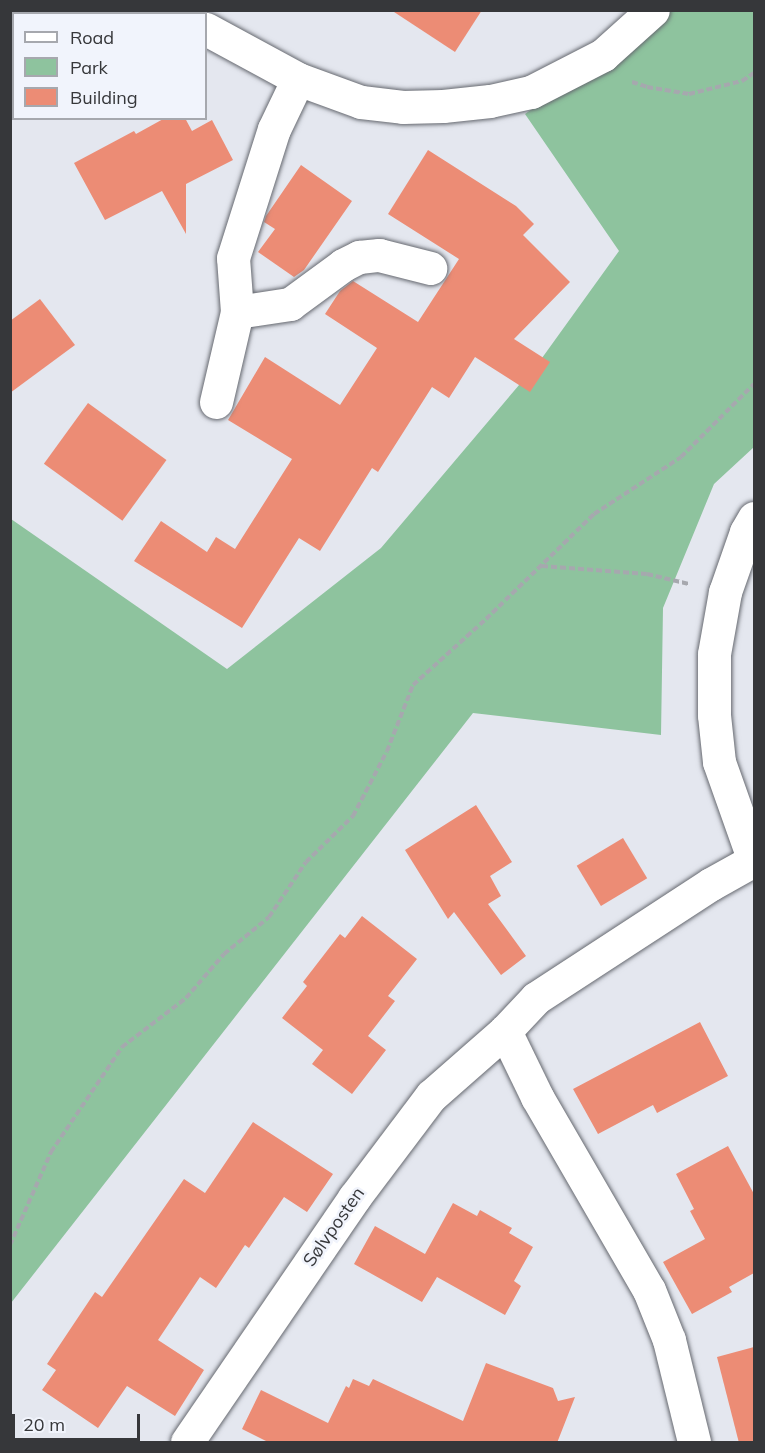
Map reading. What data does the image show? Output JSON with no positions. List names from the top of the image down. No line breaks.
{"streets":{"street":["Sølvposten"]},"legend":["Road","Park","Building"],"scale_bar":"20 m"}
